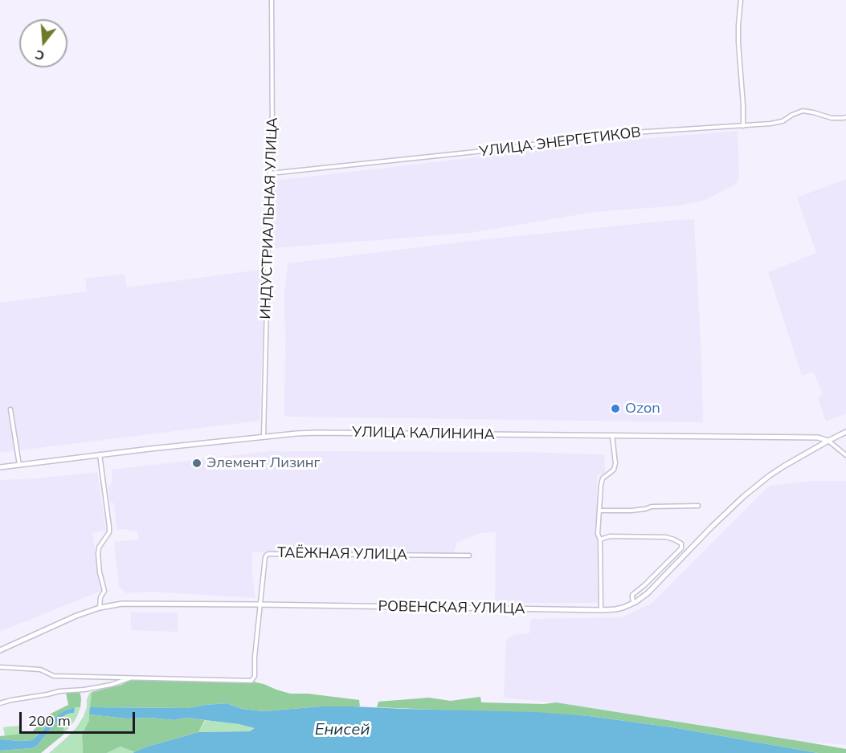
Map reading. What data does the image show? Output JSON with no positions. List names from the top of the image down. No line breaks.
{"streets":{"main road":["УЛИЦА КАЛИНИНА","РОВЕНСКАЯ УЛИЦА"],"street":["УЛИЦА ЭНЕРГЕТИКОВ","ИНДУСТРИАЛЬНАЯ УЛИЦА","ТАЁЖНАЯ УЛИЦА"]},"crossings":[["УЛИЦА ЭНЕРГЕТИКОВ","ИНДУСТРИАЛЬНАЯ УЛИЦА"],["ИНДУСТРИАЛЬНАЯ УЛИЦА","УЛИЦА КАЛИНИНА"],["УЛИЦА КАЛИНИНА","РОВЕНСКАЯ УЛИЦА"],["ТАЁЖНАЯ УЛИЦА","РОВЕНСКАЯ УЛИЦА"]],"water":["Енисей"],"places":["Ozon","Элемент Лизинг"],"scale_bar":"200 m","north":"bottom"}
